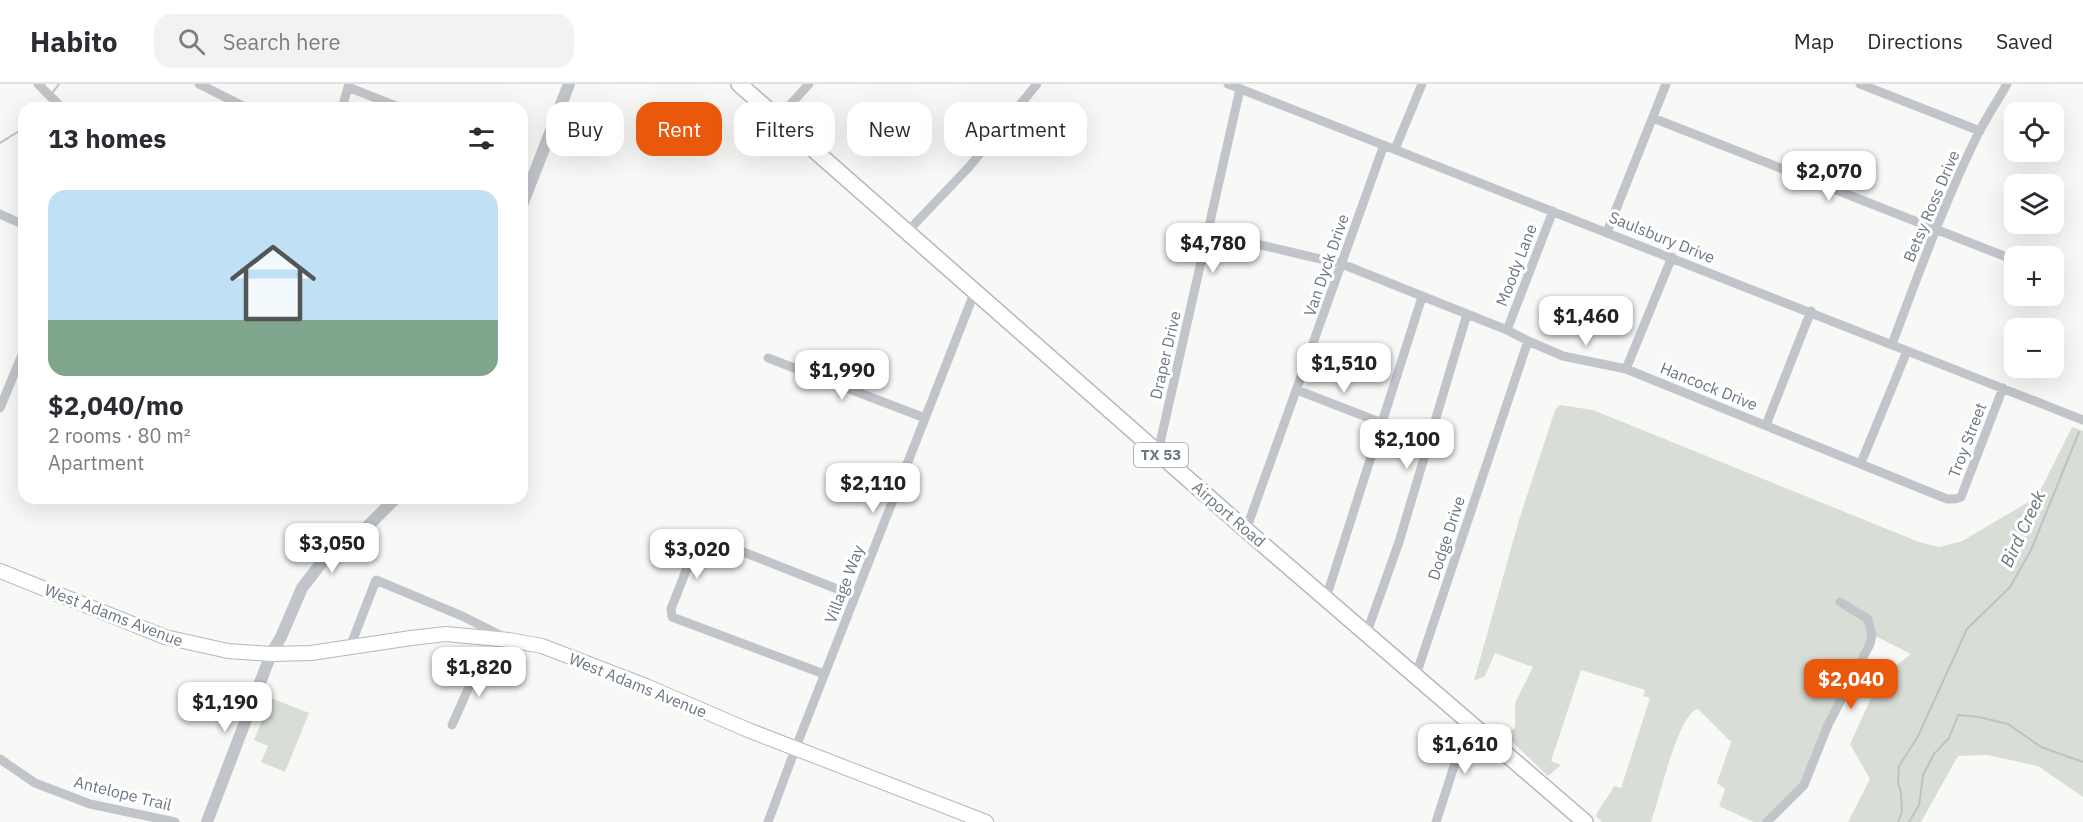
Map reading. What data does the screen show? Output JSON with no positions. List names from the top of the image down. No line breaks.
{"streets":{"main road":["TX 53","Airport Road","West Adams Avenue"],"street":["Betsy Ross Drive","Saulsbury Drive","Van Dyck Drive","Moody Lane","Draper Drive","Hancock Drive","Troy Street","Dodge Drive","Village Way","Antelope Trail"]},"crossings":[["Betsy Ross Drive","Saulsbury Drive"],["Saulsbury Drive","Van Dyck Drive"],["Saulsbury Drive","Moody Lane"],["Saulsbury Drive","Draper Drive"],["Saulsbury Drive","Troy Street"],["Van Dyck Drive","Hancock Drive"],["Van Dyck Drive","Airport Road"],["Moody Lane","Hancock Drive"],["Draper Drive","Hancock Drive"],["Draper Drive","Airport Road"],["Hancock Drive","Troy Street"],["Hancock Drive","Dodge Drive"],["Airport Road","Dodge Drive"],["Airport Road","Village Way"],["Village Way","West Adams Avenue"]],"water":["Bird Creek"],"page":{"header":"Habito","search":"Search here","nav":["Map","Directions","Saved"],"map_buttons":["+","−"],"chip":["Buy","Rent","Filters","New","Apartment"],"heading":"13 homes","price":["$2,070","$4,780","$1,460","$1,510","$1,990","$2,100","$2,110","$3,050","$3,020","$1,820","$2,040","$1,190","$1,610"],"list":[{"name":"$2,040/mo","note":"2 rooms · 80 m² · Apartment"}]}}
